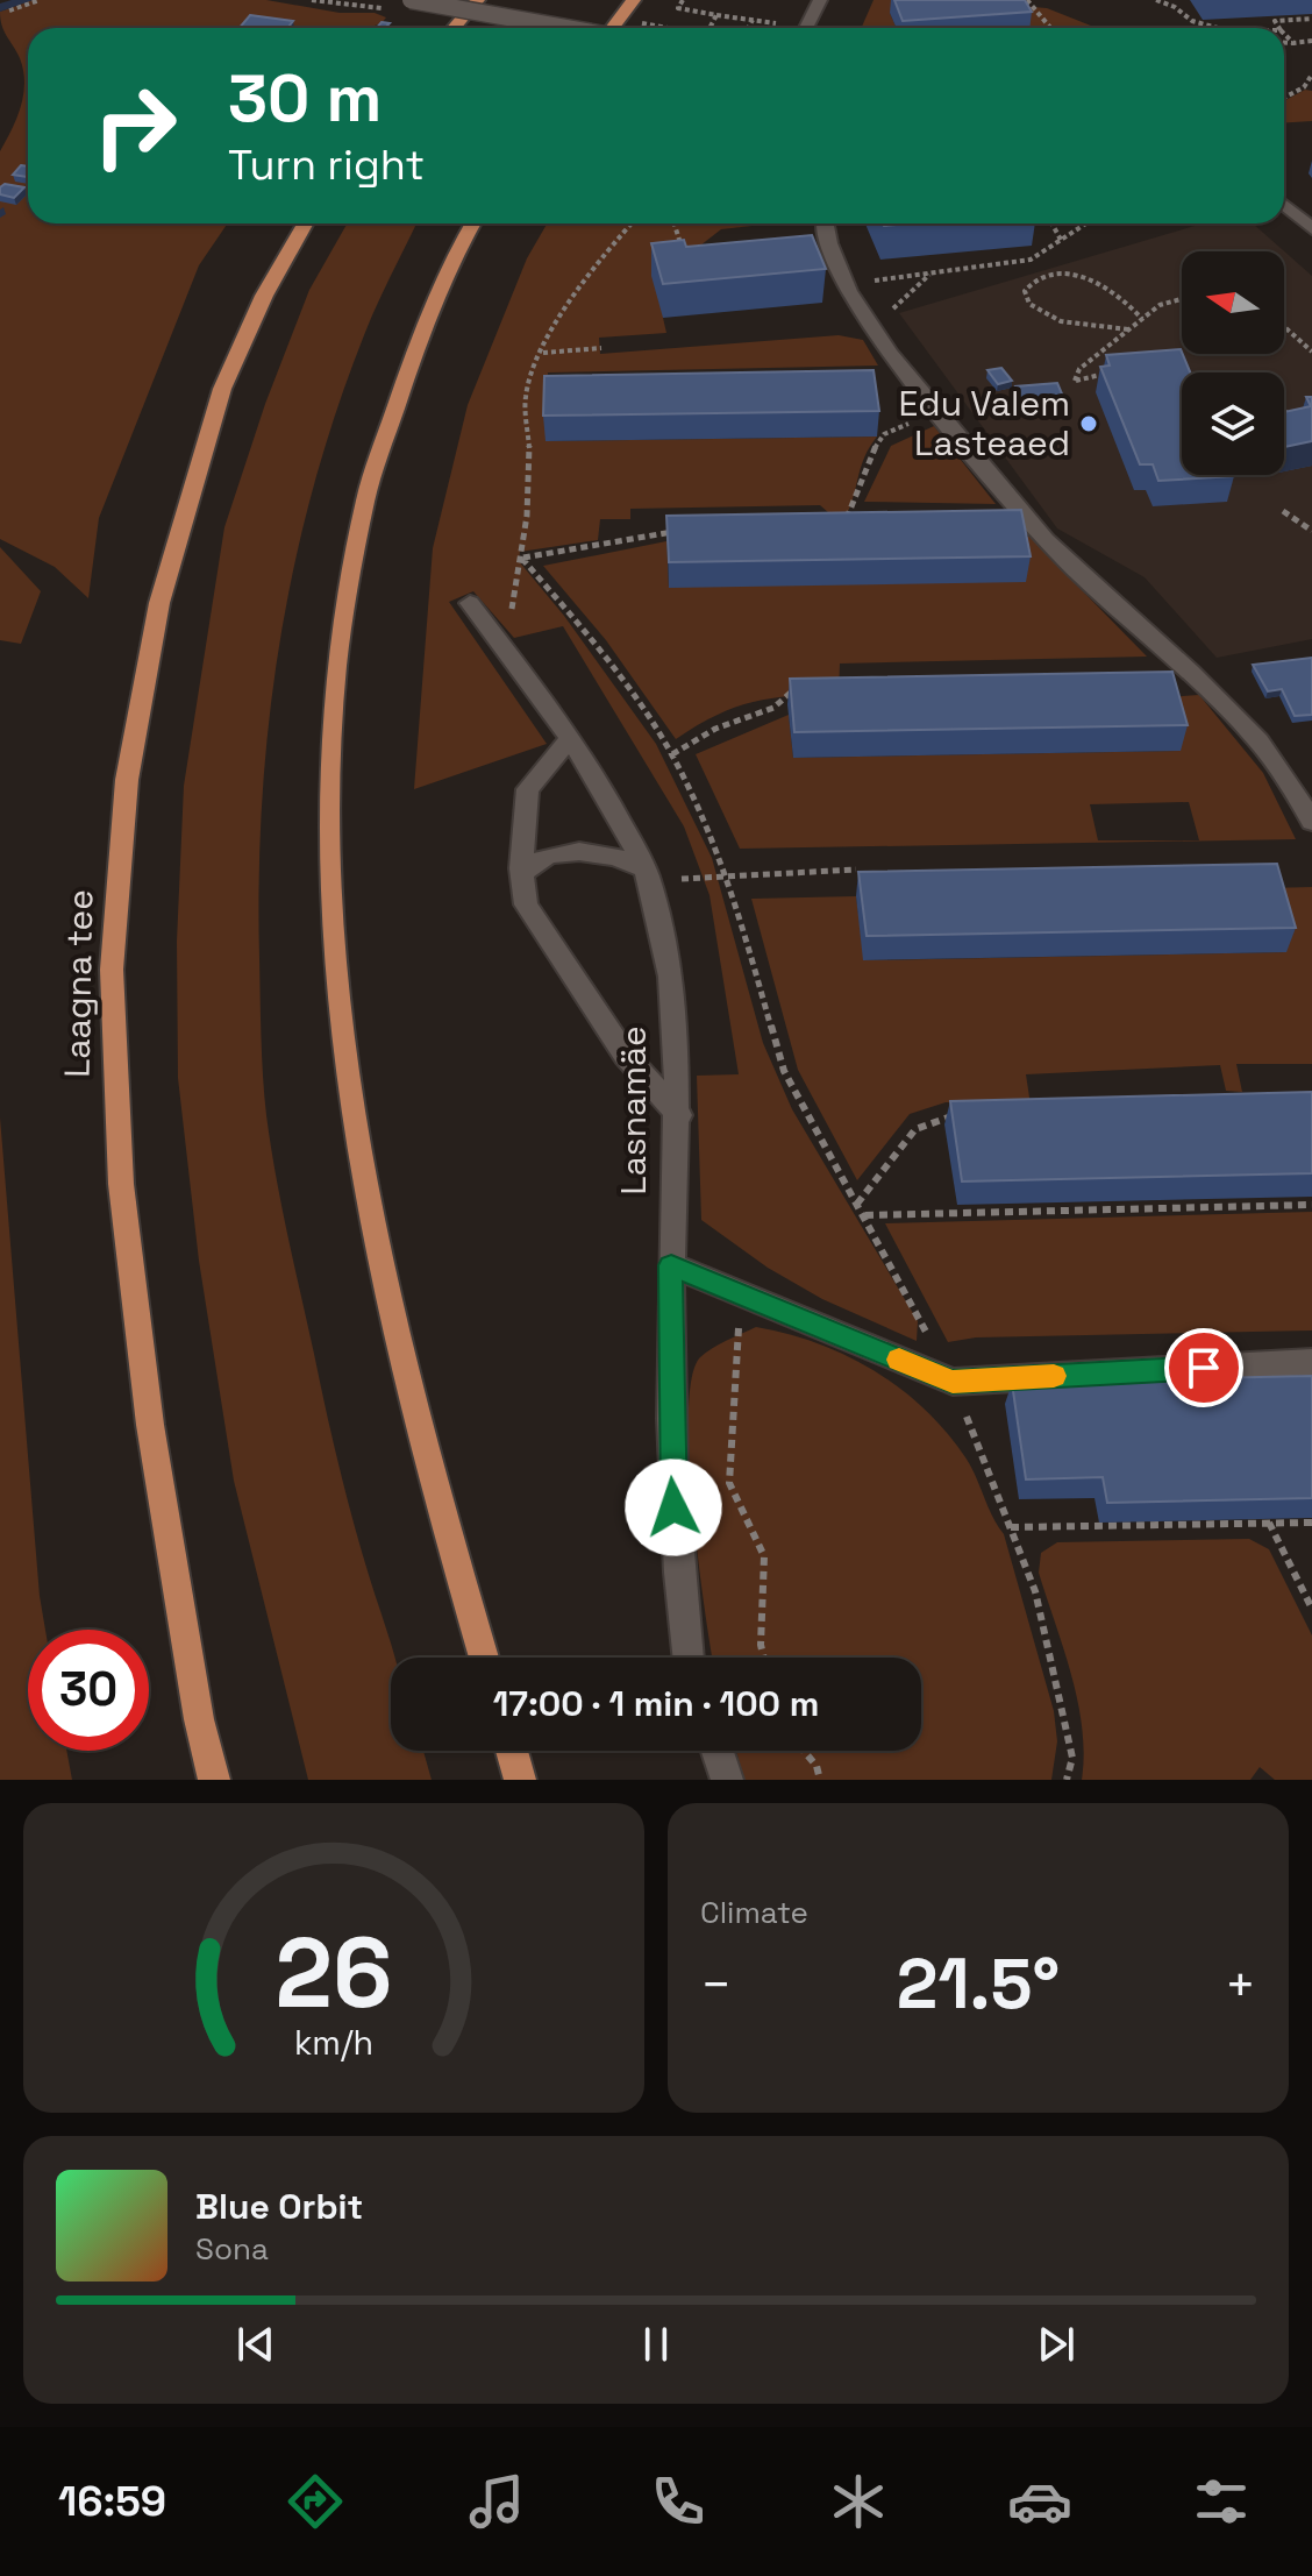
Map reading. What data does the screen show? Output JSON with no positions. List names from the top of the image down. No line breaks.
{"streets":{"main road":["Laagna tee"],"street":["Lasnamäe"]},"places":["Edu Valem Lasteaed"],"north":"left","page":{"turn":["30 m","Turn right"],"limit":"30","trip":"17:00 · 1 min · 100 m","tile":"Climate","heat":["−","21.5°","+"],"song":["Blue Orbit","Sona"],"tabs":"16:59","gauge":["26","km/h"]}}
